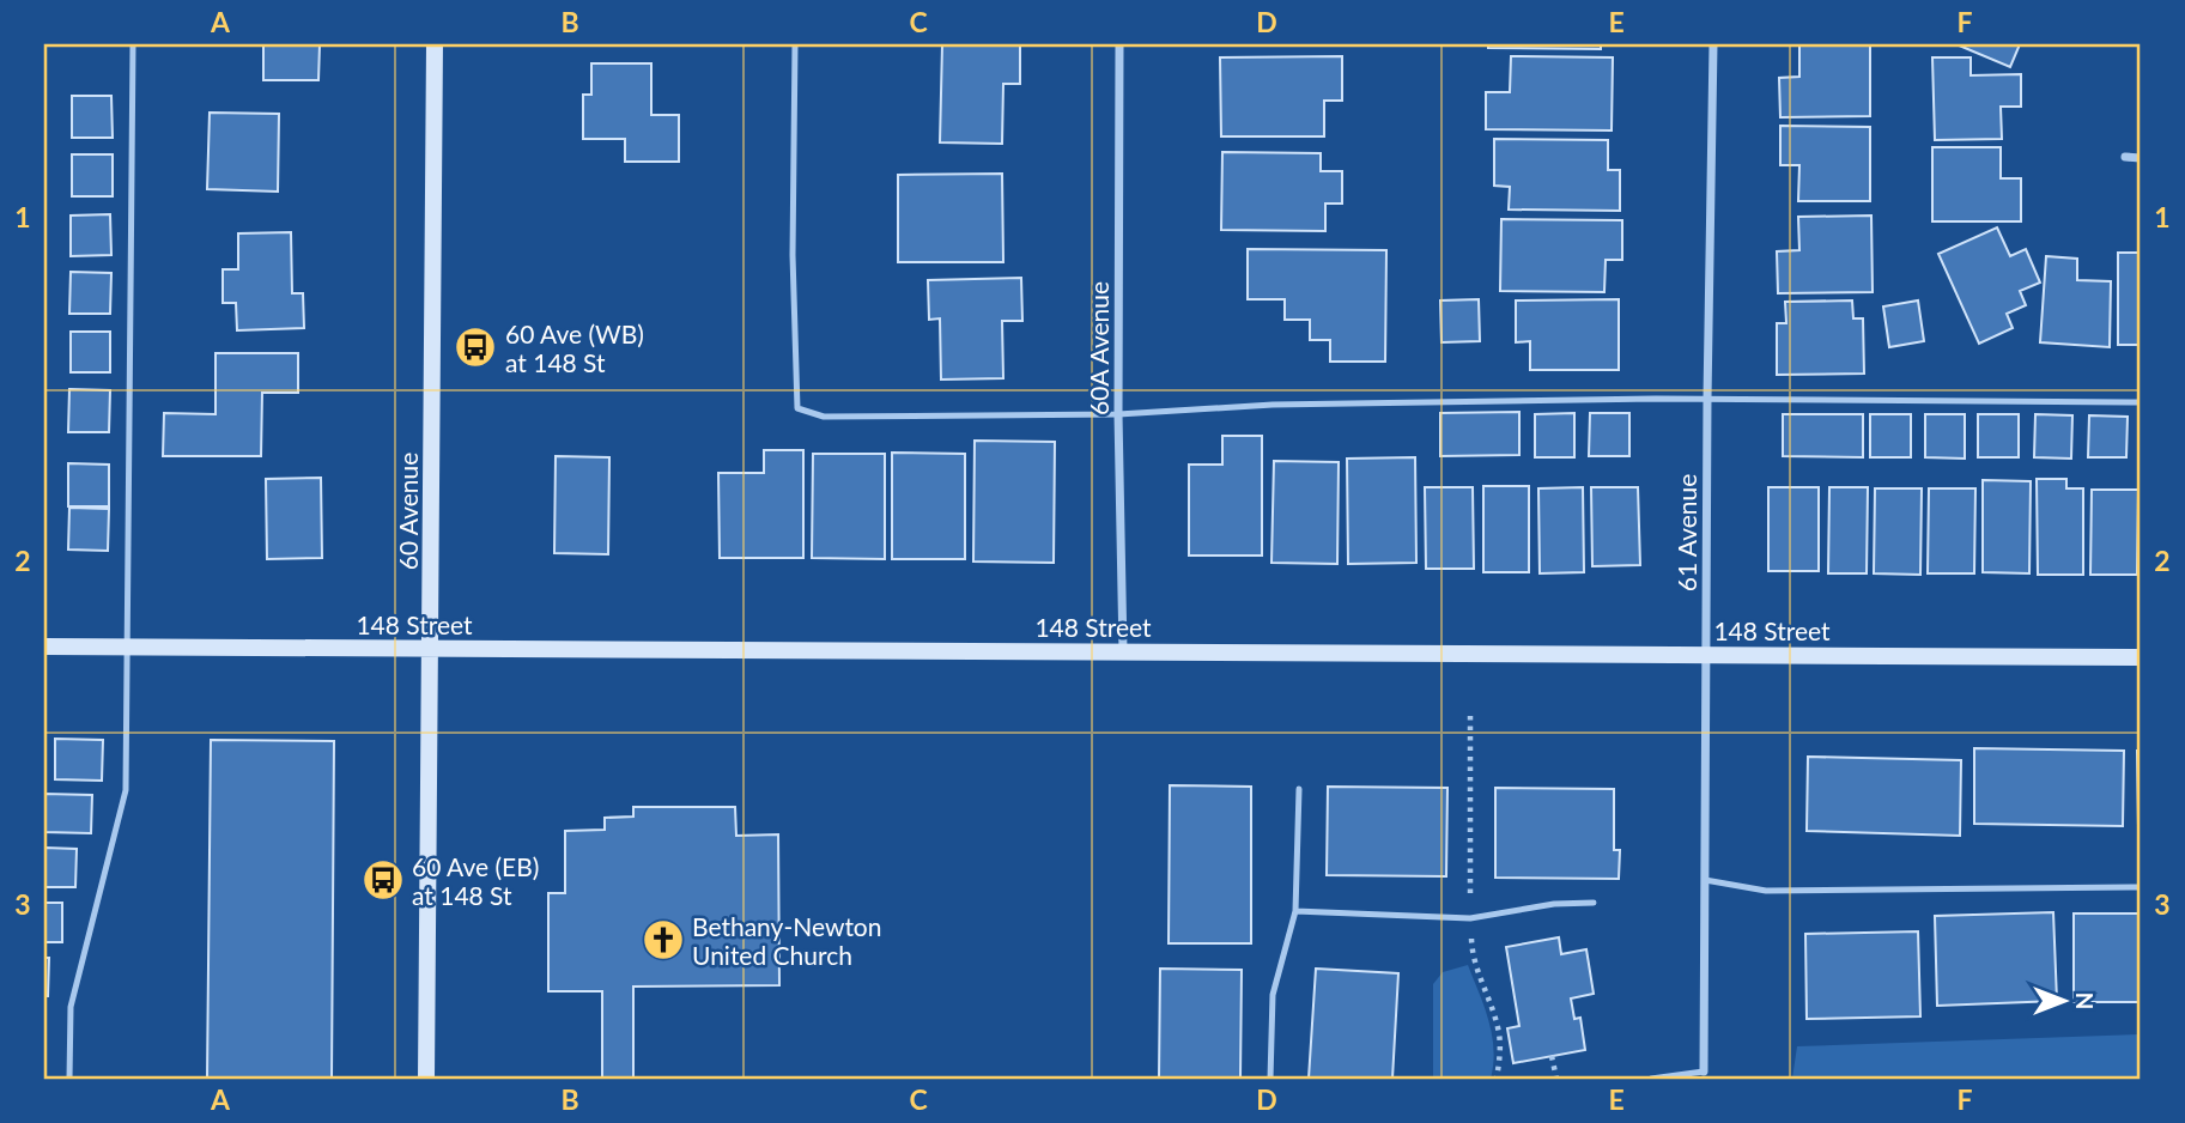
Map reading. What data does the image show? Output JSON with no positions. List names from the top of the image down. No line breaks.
{"streets":{"main road":["60 Avenue","148 Street"],"street":["60A Avenue","61 Avenue"]},"crossings":[["60A Avenue","148 Street"],["60 Avenue","148 Street"],["61 Avenue","148 Street"]],"places":{"bus stop":["60 Ave (WB) at 148 St","60 Ave (EB) at 148 St"],"church":["Bethany-Newton United Church"]},"north":"right","grid":{"columns":["A","B","C","D","E","F"],"rows":["1","2","3"]}}
